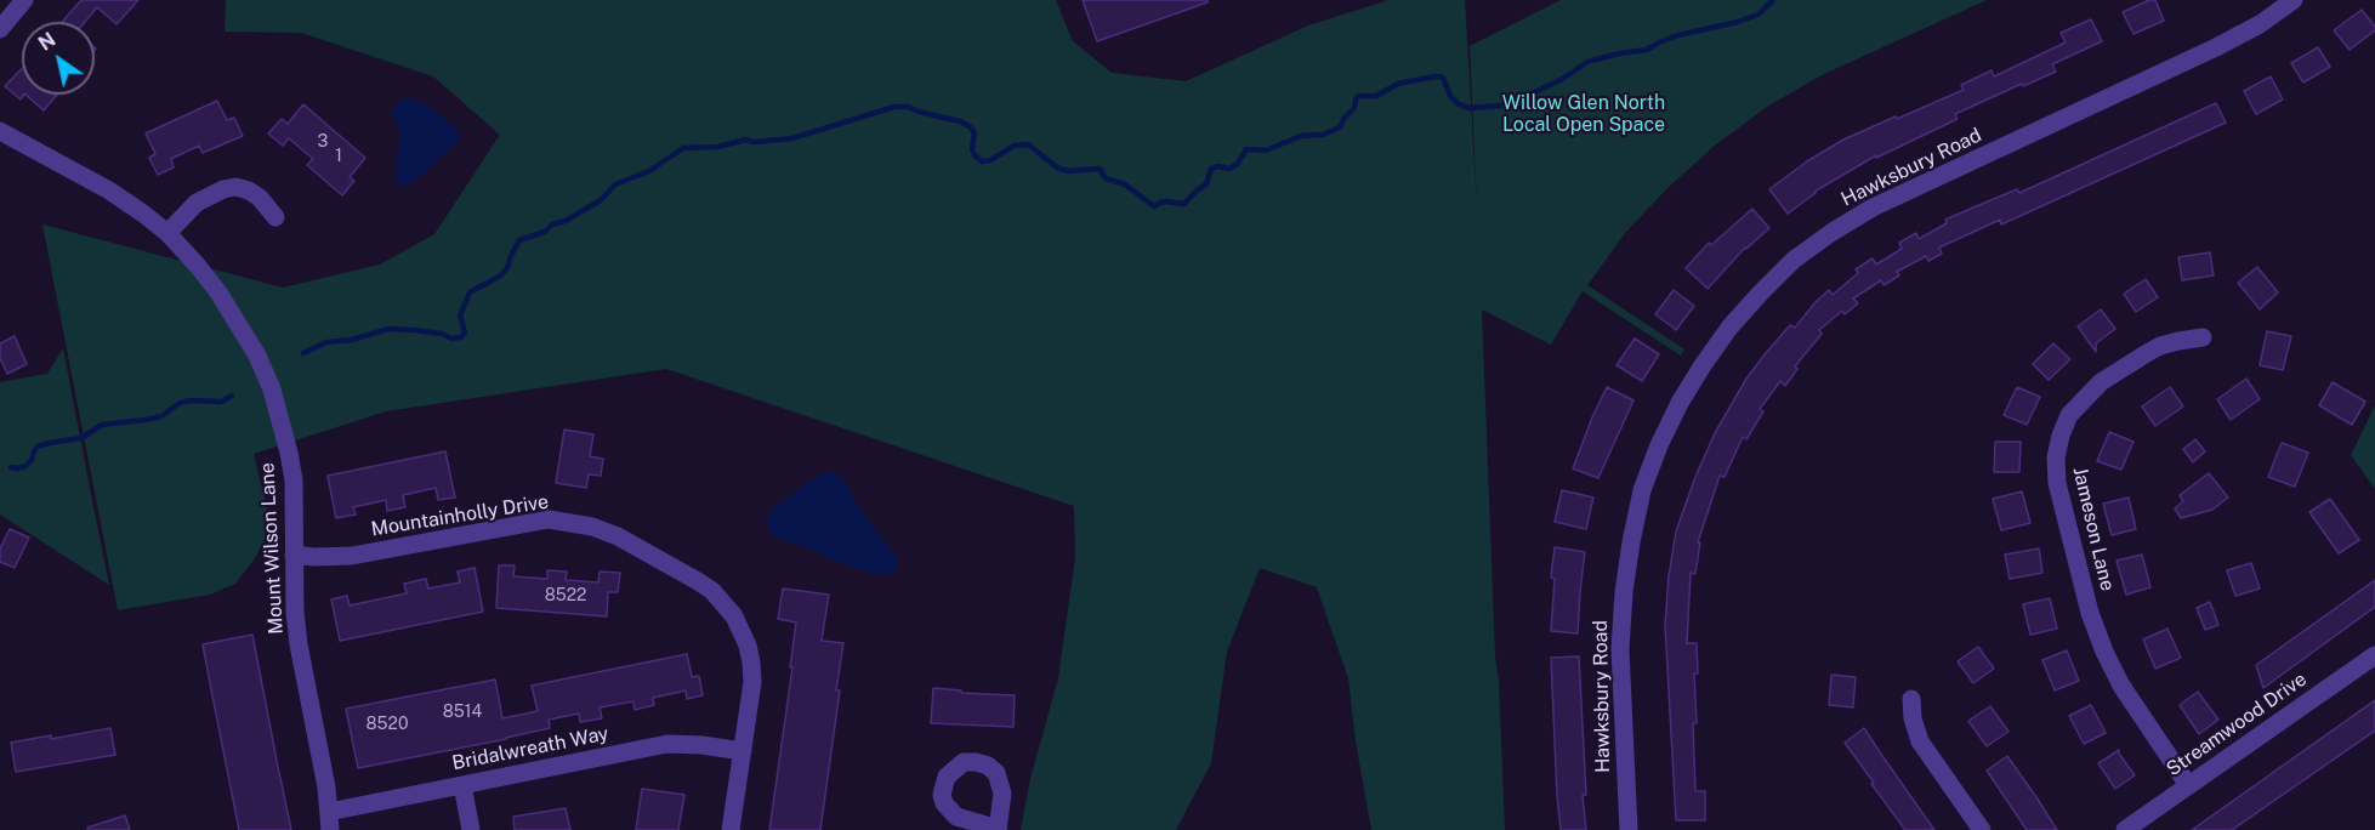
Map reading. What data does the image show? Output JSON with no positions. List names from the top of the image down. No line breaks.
{"streets":{"street":["Hawksbury Road","Mountainholly Drive","Jameson Lane","Mount Wilson Lane","Streamwood Drive","Bridalwreath Way"]},"crossings":[["Mountainholly Drive","Mount Wilson Lane"],["Mountainholly Drive","Bridalwreath Way"],["Jameson Lane","Streamwood Drive"],["Mount Wilson Lane","Bridalwreath Way"]],"parks":["Willow Glen North Local Open Space"],"house_numbers":["3","1","8522","8514","8520"],"north":"top left"}
